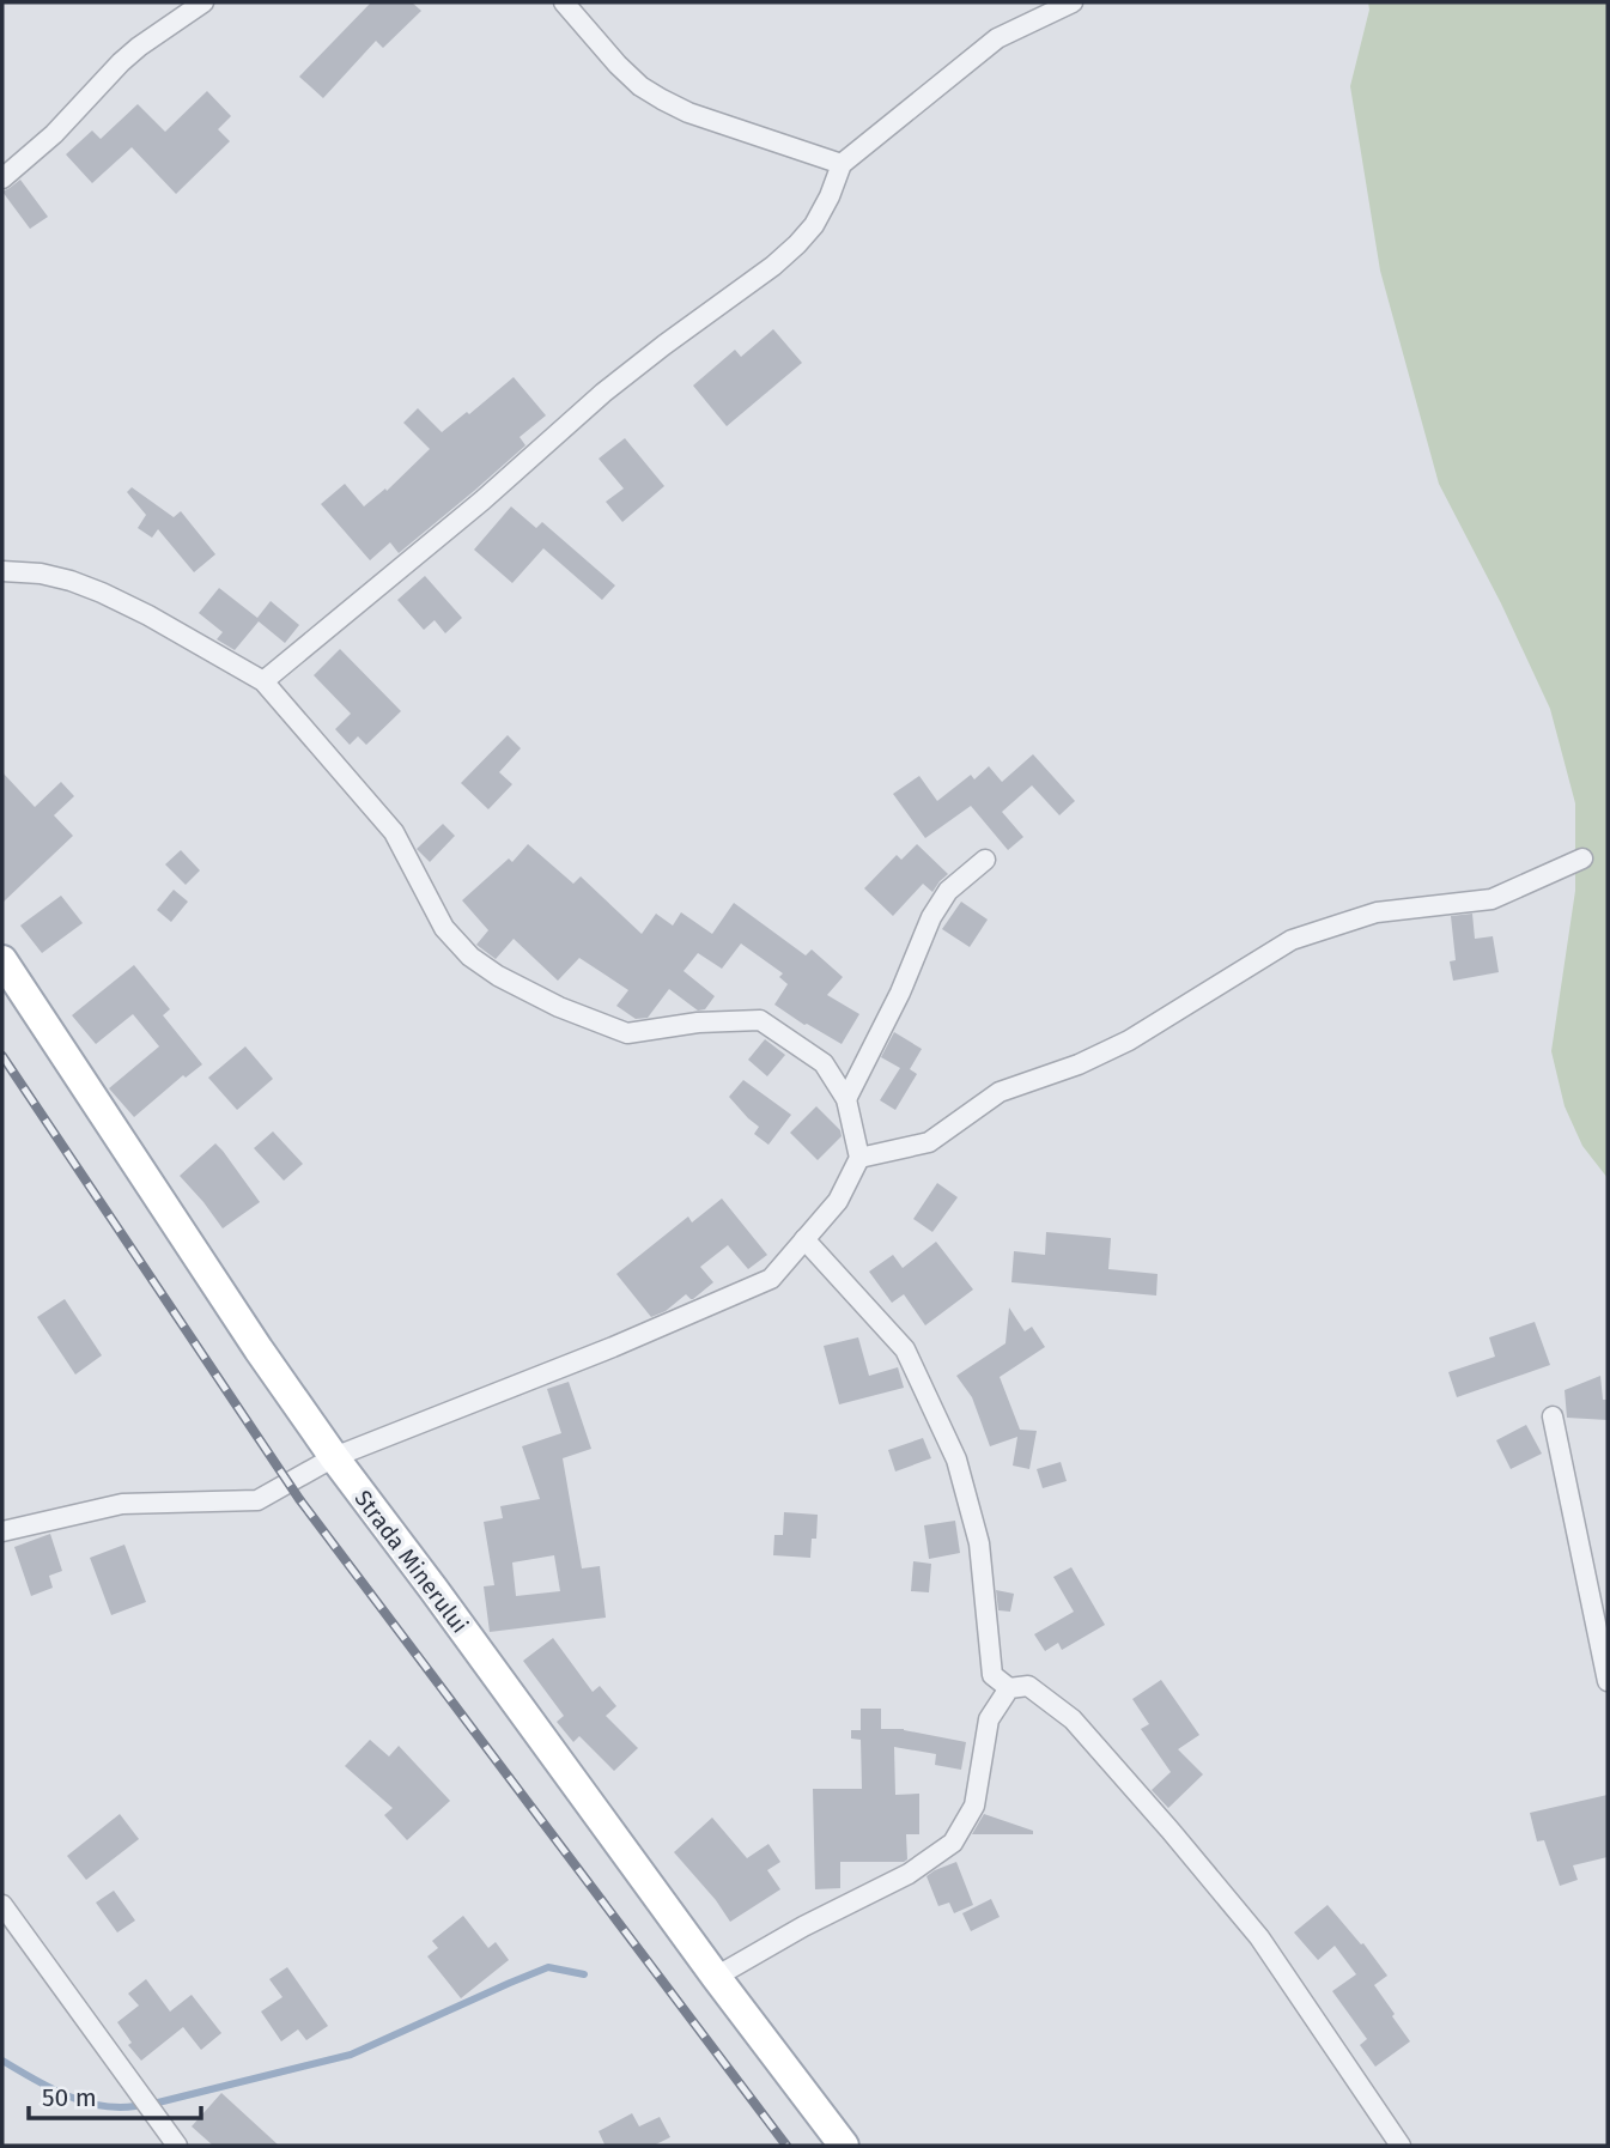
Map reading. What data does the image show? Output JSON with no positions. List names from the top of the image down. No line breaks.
{"streets":{"main road":["Strada Minerului"]},"scale_bar":"50 m"}
